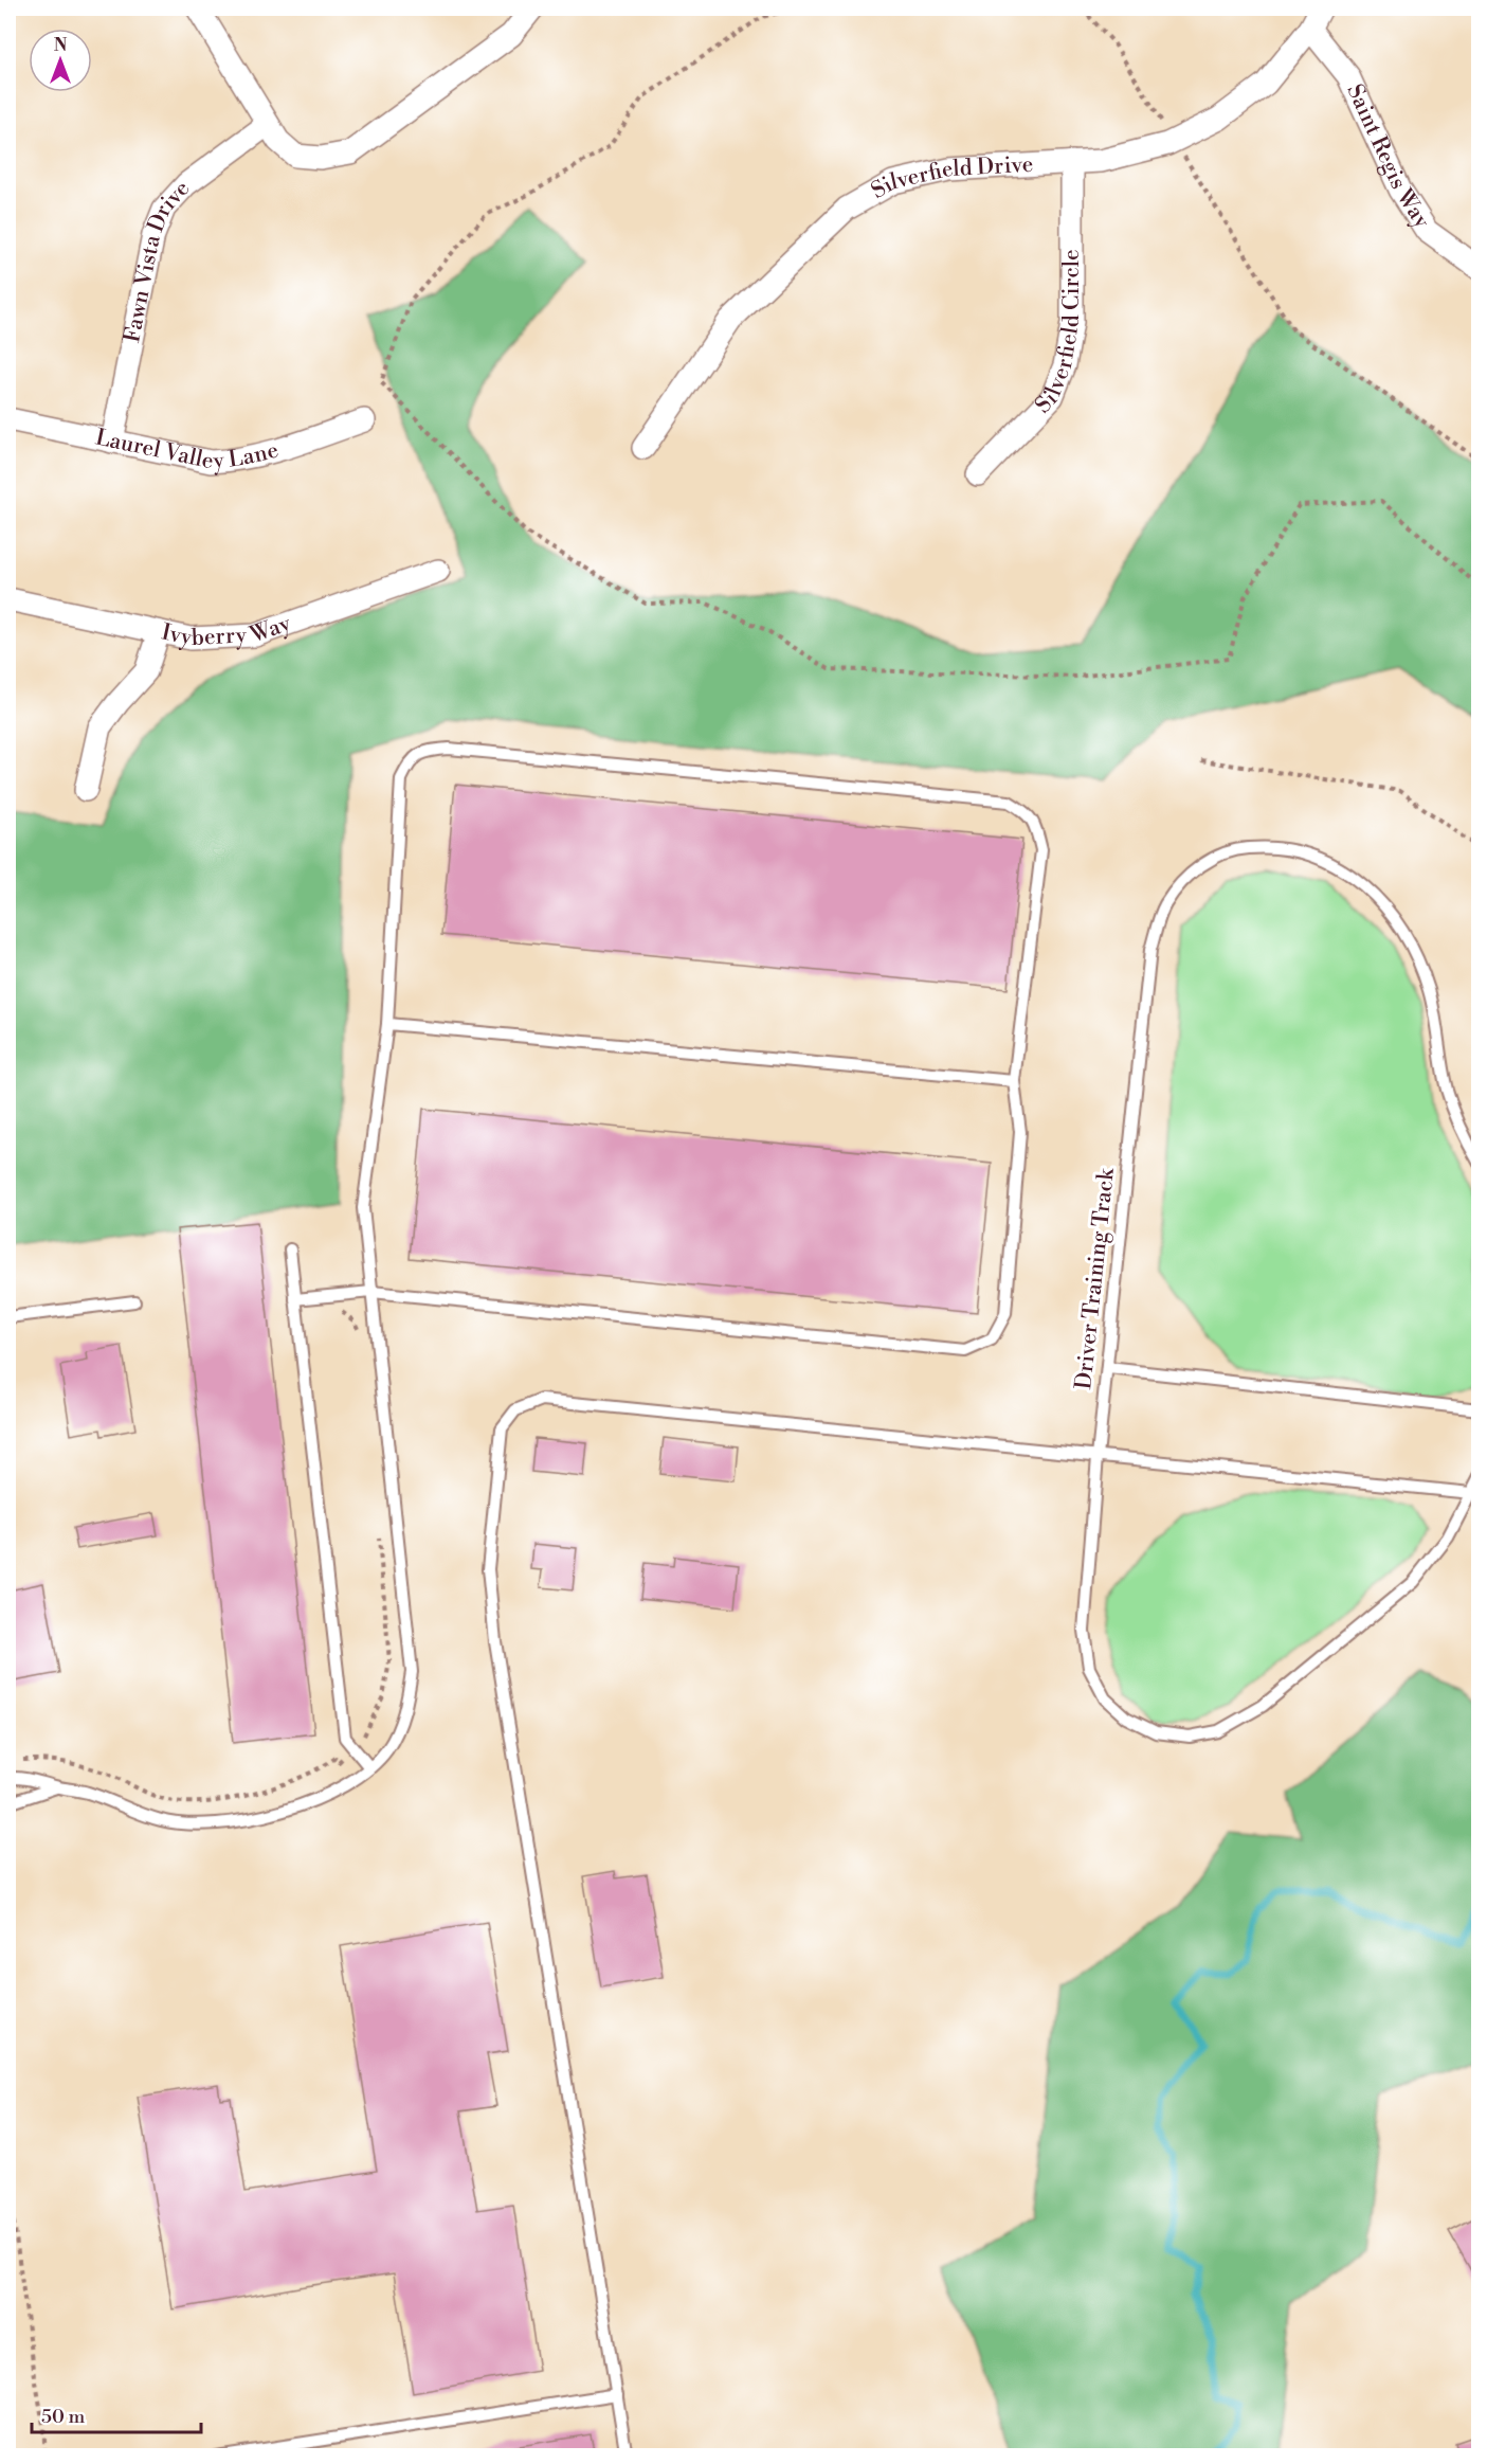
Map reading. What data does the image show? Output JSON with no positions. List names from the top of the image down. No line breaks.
{"streets":{"street":["Saint Regis Way","Silverfield Drive","Fawn Vista Drive","Silverfield Circle","Laurel Valley Lane","Ivyberry Way"],"lane":["Driver Training Track"]},"crossings":[["Saint Regis Way","Silverfield Drive"],["Silverfield Drive","Silverfield Circle"],["Fawn Vista Drive","Laurel Valley Lane"]],"scale_bar":"50 m","north":"top"}
